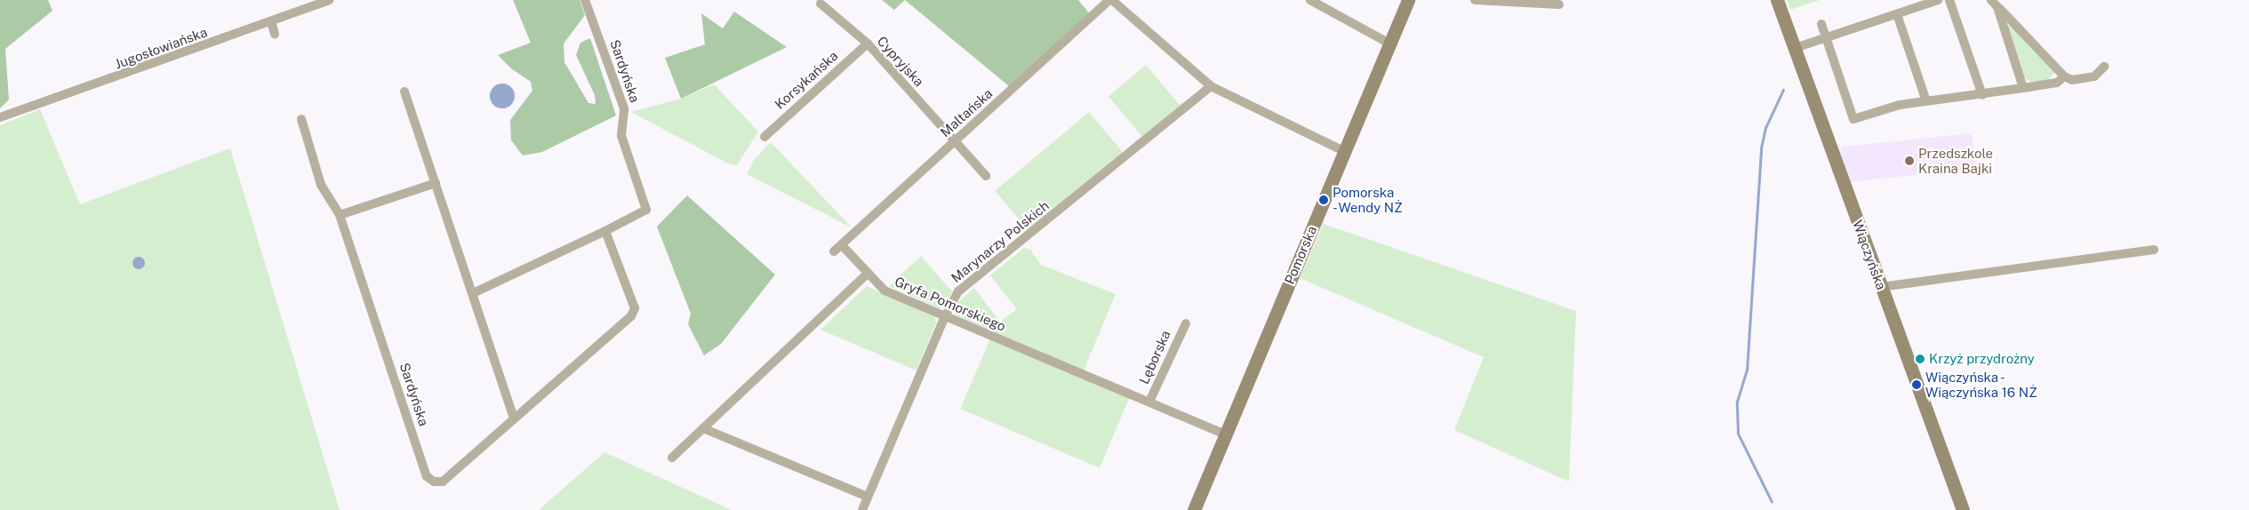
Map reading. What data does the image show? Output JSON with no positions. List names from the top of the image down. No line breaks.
{"streets":{"street":["Jugosłowiańska","Cypryjska","Sardyńska","Korsykańska","Maltańska","Marynarzy Polskich","Pomorska","Wiączyńska","Gryfa Pomorskiego","Lęborska"]},"crossings":[["Cypryjska","Korsykańska"],["Cypryjska","Maltańska"],["Marynarzy Polskich","Gryfa Pomorskiego"],["Pomorska","Gryfa Pomorskiego"],["Gryfa Pomorskiego","Lęborska"]],"places":["Przedszkole Kraina Bajki","Pomorska - Wendy NŻ","Krzyż przydrożny","Wiączyńska - Wiączyńska 16 NŻ"]}
